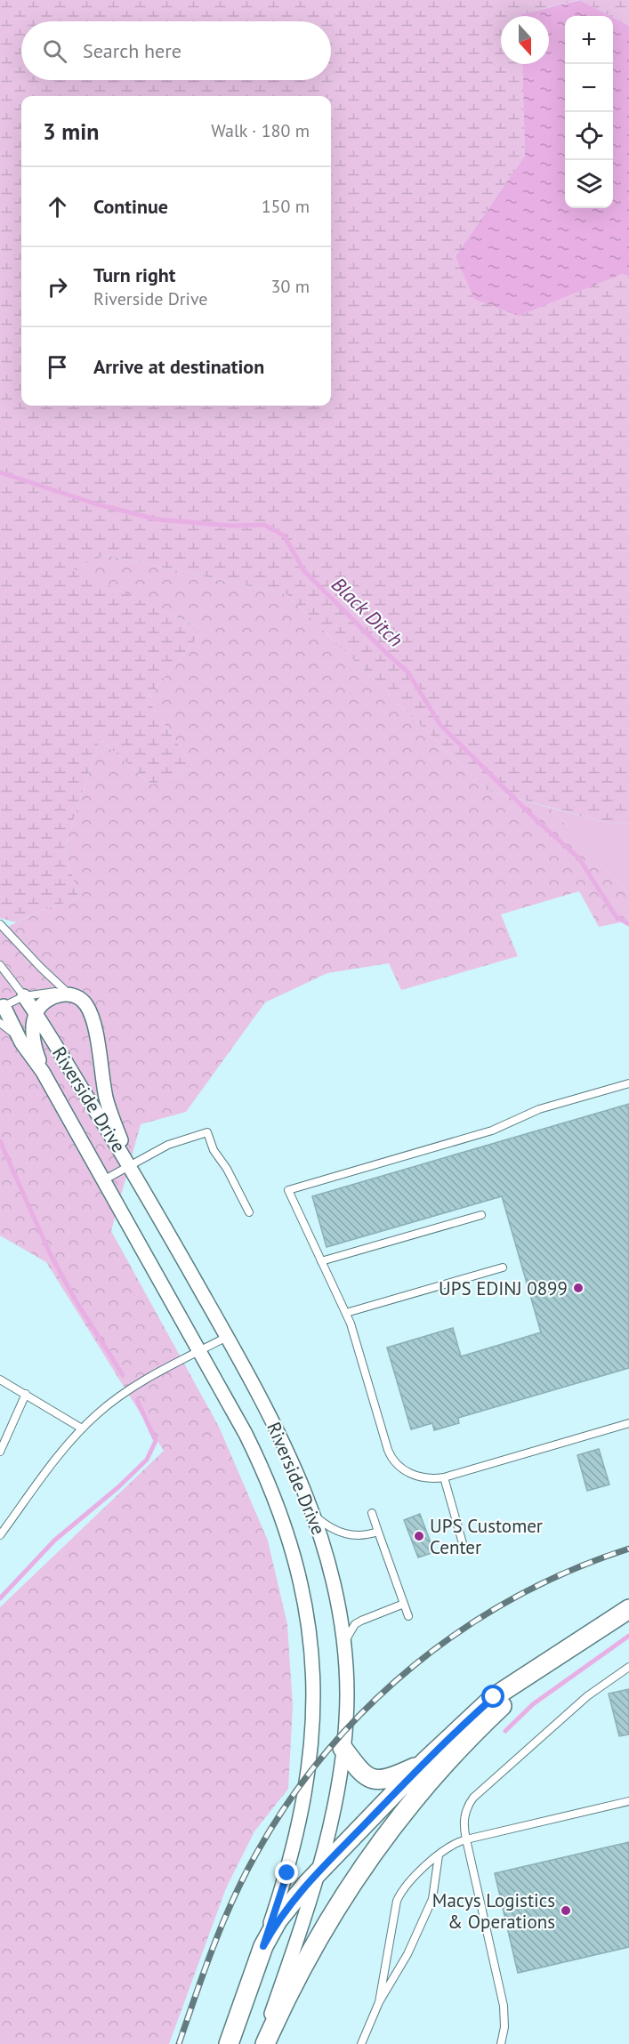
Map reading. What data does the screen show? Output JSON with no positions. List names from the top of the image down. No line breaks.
{"streets":{"main road":["Riverside Drive"]},"water":["Black Ditch"],"places":["UPS EDINJ 0899","UPS Customer Center","Macys Logistics & Operations"],"north":"bottom","page":{"map_buttons":["+","−"],"search":"Search here","heading":["3 min","Walk · 180 m"],"list":[["Continue","150 m"],["Turn right","Riverside Drive","30 m"],"Arrive at destination"]}}
